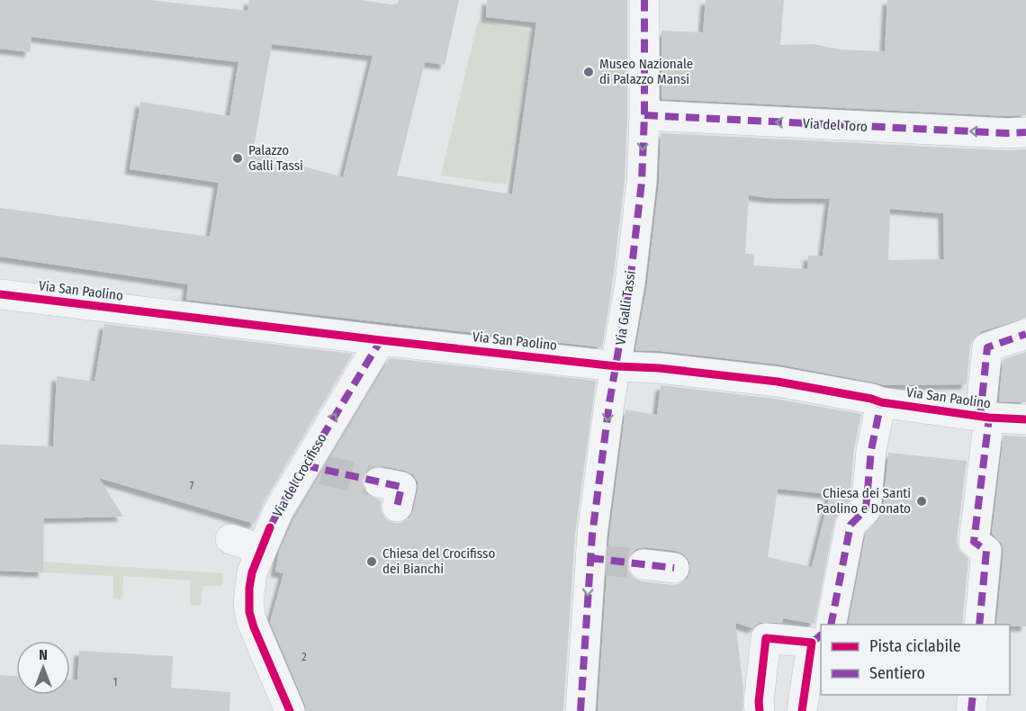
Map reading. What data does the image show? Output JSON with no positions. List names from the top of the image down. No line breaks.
{"streets":{"street":["Via del Toro","Via San Paolino","Via Galli Tassi","Via del Crocifisso"]},"crossings":[["Via del Toro","Via Galli Tassi"],["Via San Paolino","Via Galli Tassi"],["Via San Paolino","Via del Crocifisso"]],"one_way":["Via del Toro","Via del Crocifisso"],"places":["Museo Nazionale di Palazzo Mansi","Palazzo Galli Tassi","Chiesa dei Santi Paolino e Donato","Chiesa del Crocifisso dei Bianchi"],"house_numbers":["7","2","1"],"legend":["Pista ciclabile","Sentiero"],"north":"top"}
